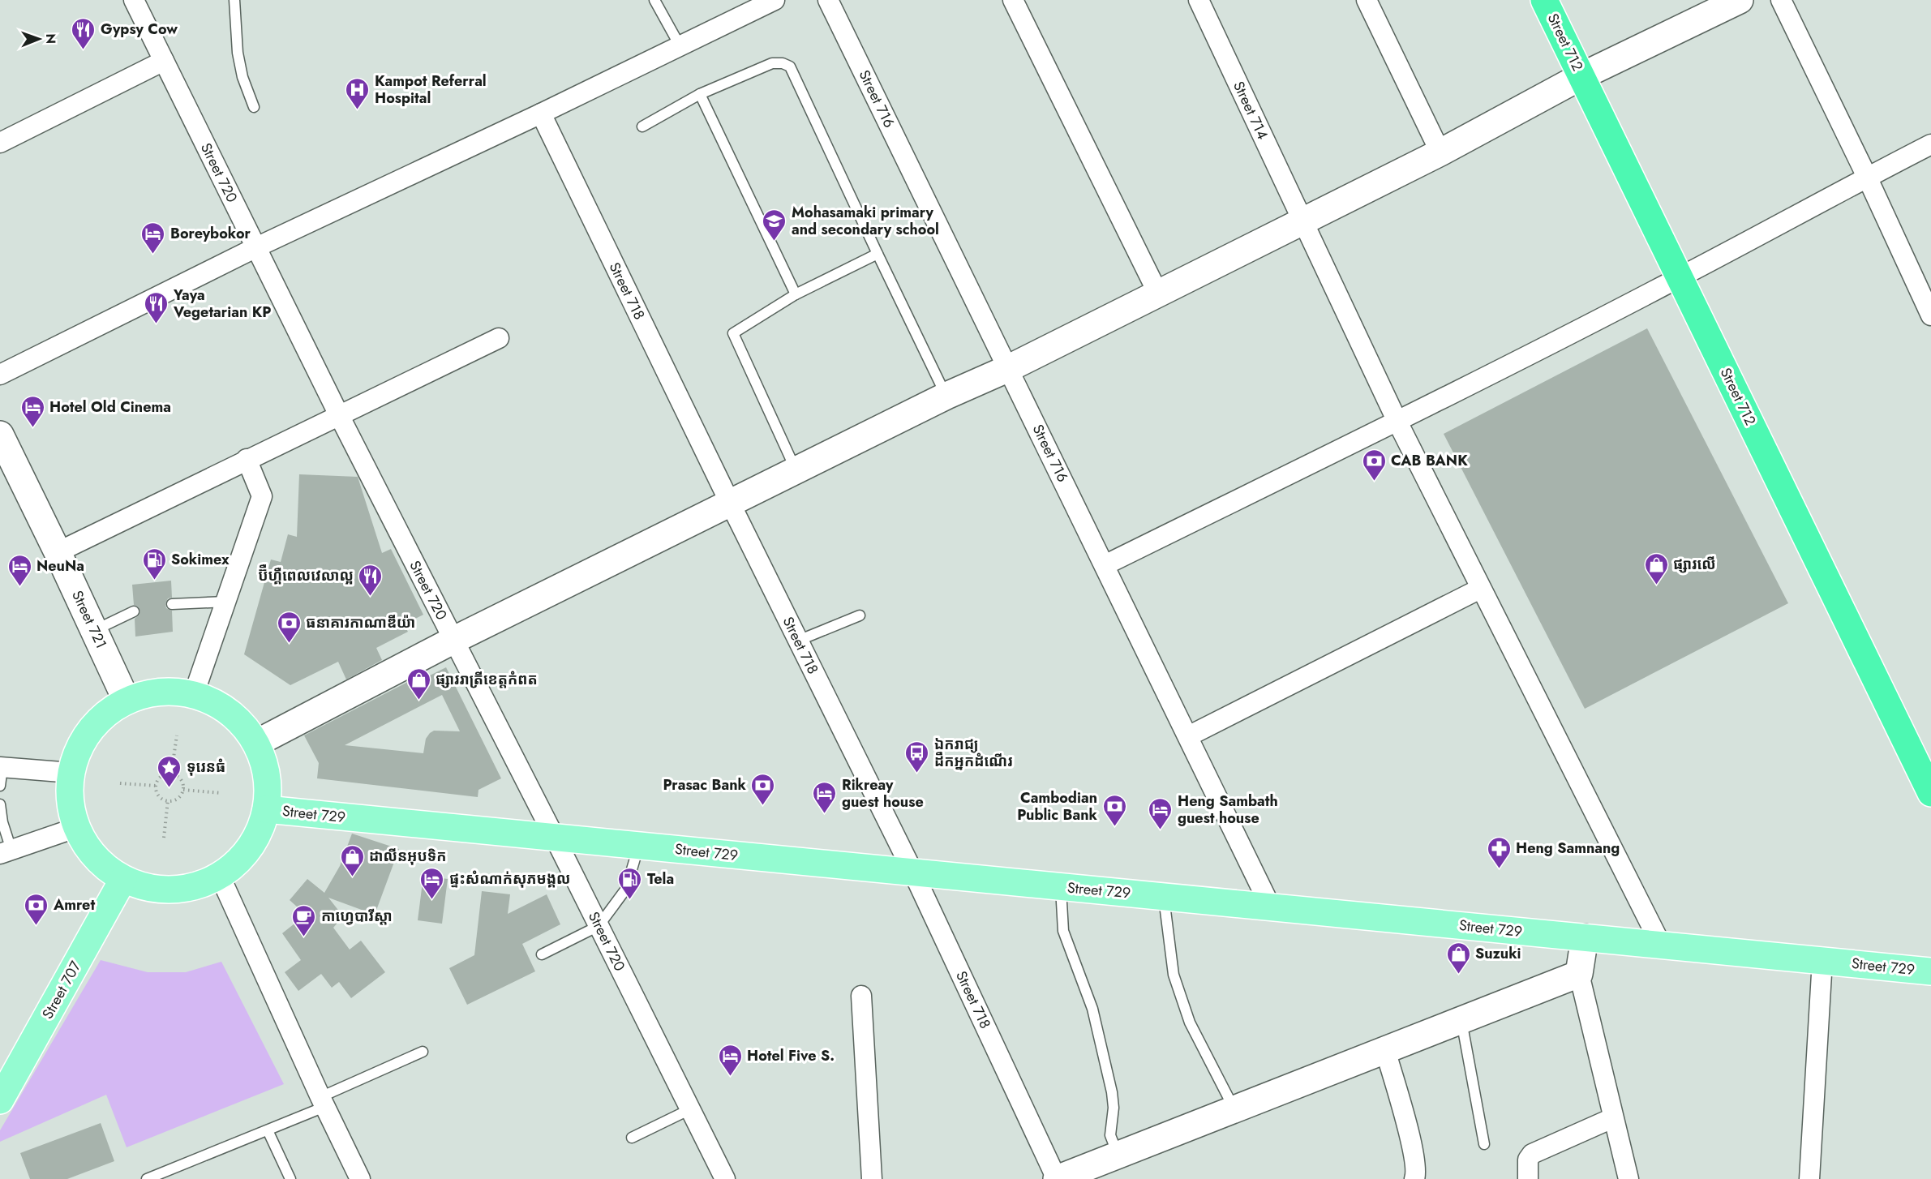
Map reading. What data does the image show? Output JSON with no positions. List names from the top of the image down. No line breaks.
{"streets":{"highway":["Street 712"],"main road":["Street 729","Street 707"],"street":["Street 716","Street 714","Street 720","Street 718","Street 721"]},"crossings":[["Street 716","Street 729"],["Street 714","Street 729"],["Street 720","Street 729"],["Street 718","Street 729"]],"places":{"restaurant":["Gypsy Cow","Yaya Vegetarian KP","ប៊ឺហ្គឺពេលវេលាល្អ"],"hospital":["Kampot Referral Hospital"],"school or university":["Mohasamaki primary and secondary school"],"hotel":["Boreybokor","Hotel Old Cinema","NeuNa","Rikreay guest house","Heng Sambath guest house","ផ្ទះសំណាក់សុភមង្គល","Hotel Five S."],"bank":["CAB BANK","ធនាគារកាណាឌីយ៉ា","Prasac Bank","Cambodian Public Bank","Amret"],"fuel station":["Sokimex","Tela"],"shop":["ផ្សារលើ","ផ្សាររាត្រីខេត្តកំពត","ដាលីនអុបទិក","Suzuki"],"bus stop":["ឯករាជ្យ ដឹកអ្នកដំណើរ"],"place":["ទុរេនធំ"],"pharmacy":["Heng Samnang"],"cafe":["កាហ្វេបារីស្តា"]},"north":"right"}
